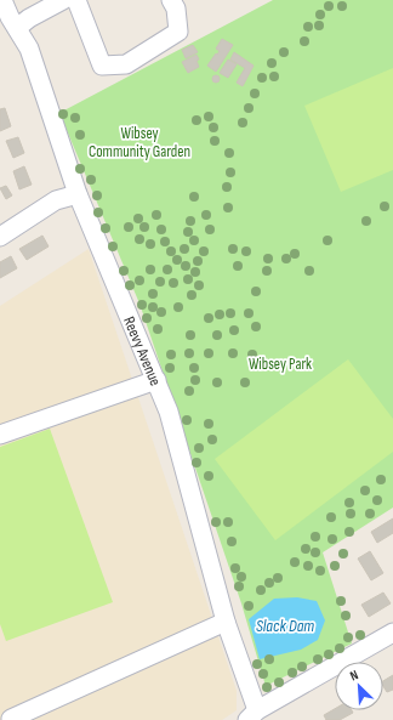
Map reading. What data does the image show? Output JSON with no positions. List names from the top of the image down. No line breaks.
{"streets":{"street":["Reevy Avenue"]},"water":["Slack Dam"],"parks":["Wibsey Community Garden","Wibsey Park"],"north":"top left"}
